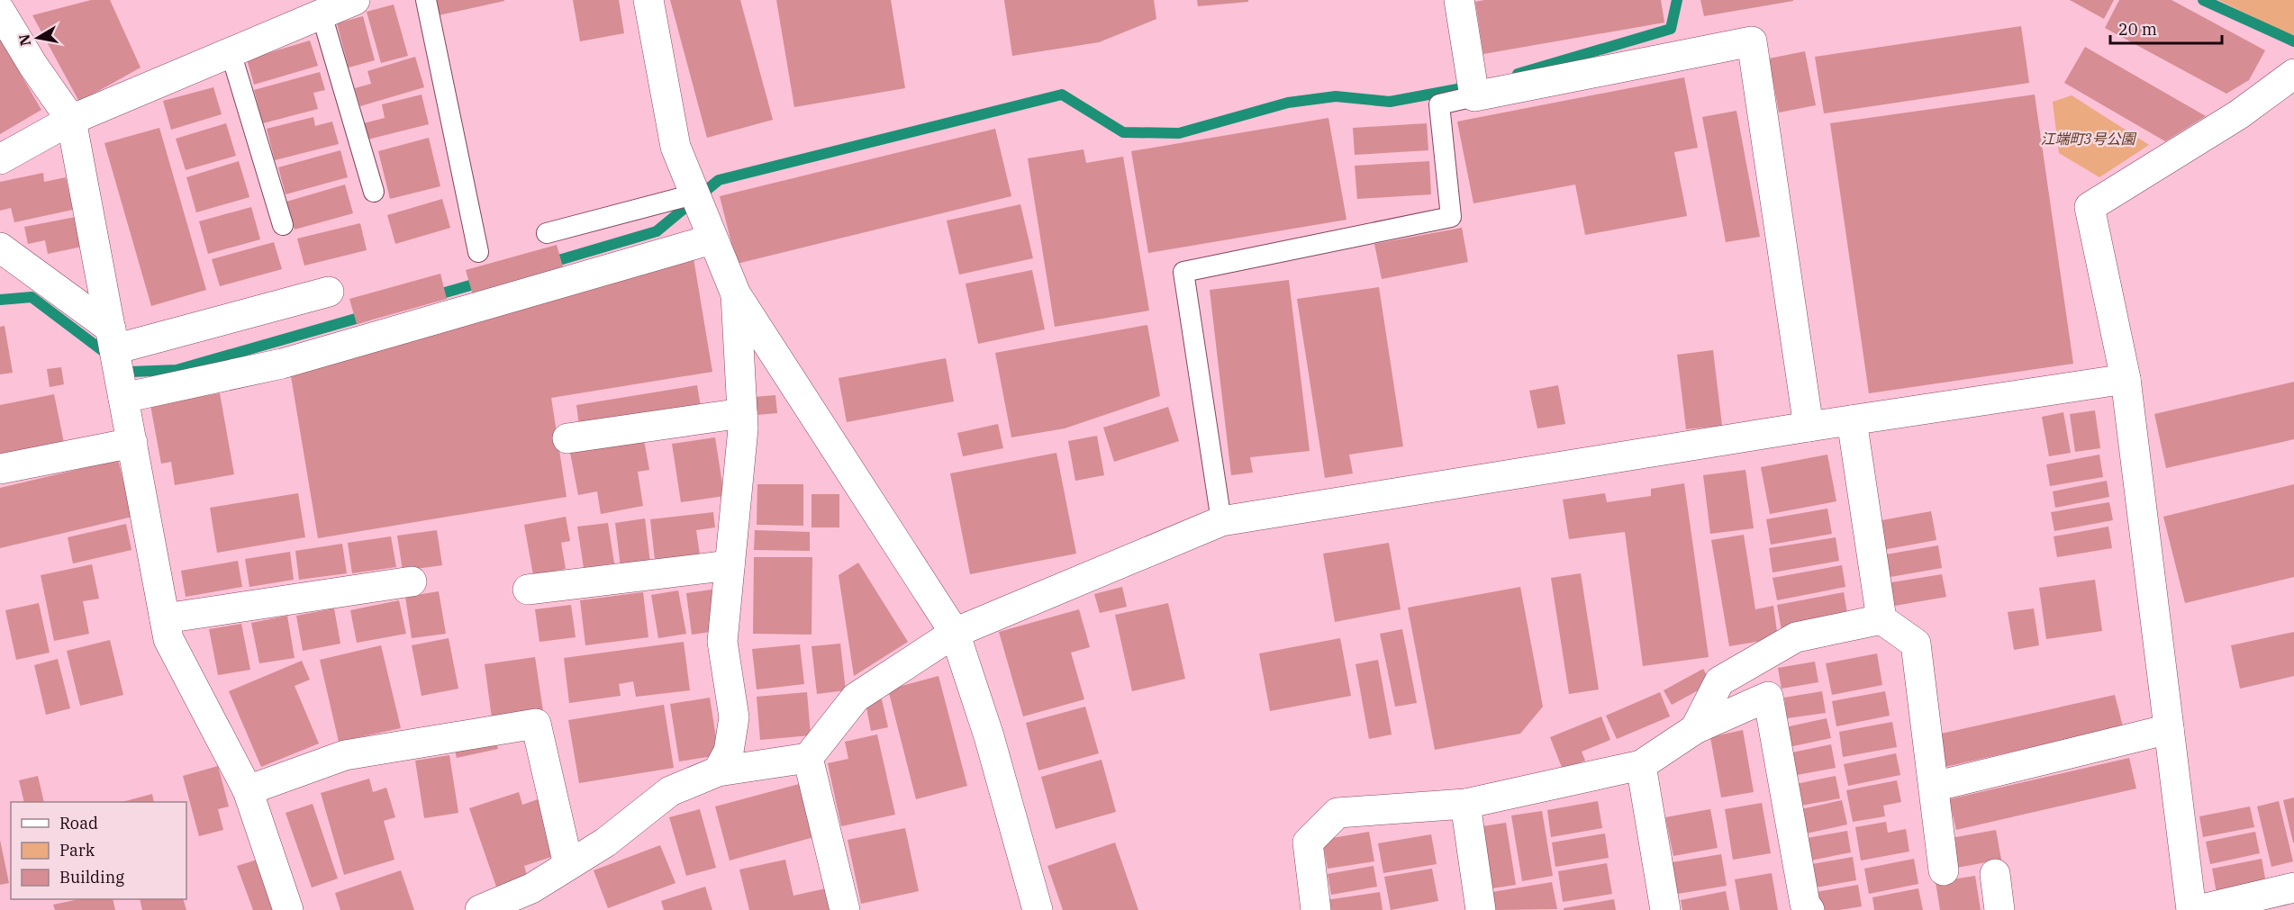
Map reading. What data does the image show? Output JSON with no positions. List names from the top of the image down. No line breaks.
{"parks":["江端町3号公園"],"legend":["Road","Park","Building"],"scale_bar":"20 m","north":"left"}
